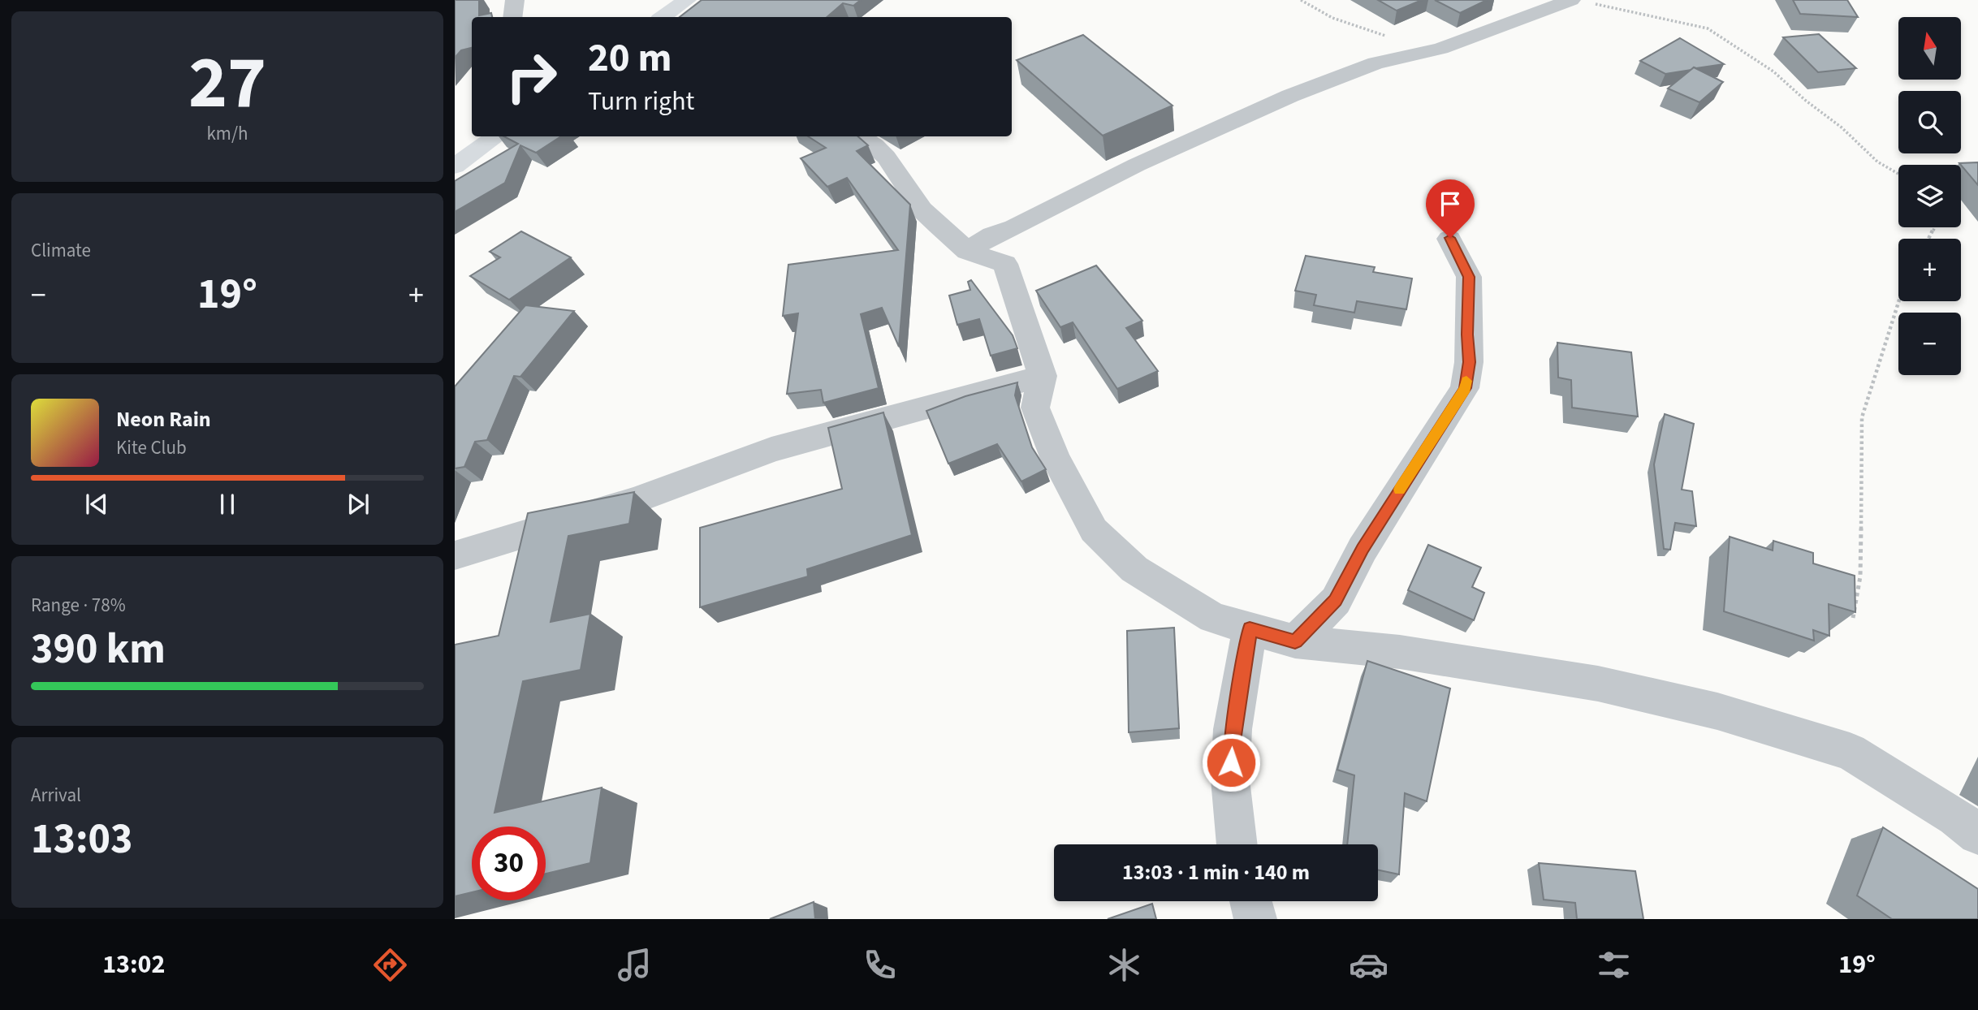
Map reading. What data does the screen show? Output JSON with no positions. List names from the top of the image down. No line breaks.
{"north":"top","page":{"tile":[["27","km/h"],"Climate",["Range · 78%","390 km"],["Arrival","13:03"]],"map_buttons":["+","−"],"turn":["20 m","Turn right"],"heat":["−","19°","+"],"song":["Neon Rain","Kite Club"],"limit":"30","trip":"13:03 · 1 min · 140 m","tabs":["13:02","19°"]}}
